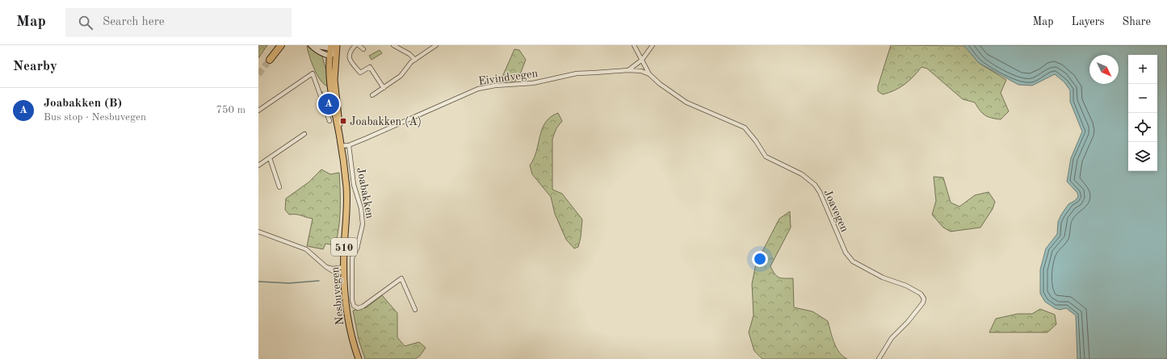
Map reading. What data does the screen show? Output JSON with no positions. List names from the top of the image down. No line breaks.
{"streets":{"main road":["510","Nesbuvegen"],"street":["Eivindvegen","Joabakken","Joavegen"]},"crossings":[["Eivindvegen","Joabakken"],["Eivindvegen","Joavegen"],["Eivindvegen","Nesbuvegen"]],"places":{"transit":["Joabakken (A)"]},"north":"bottom right","page":{"header":"Map","search":"Search here","nav":["Map","Layers","Share"],"heading":"Nearby","map_buttons":["+","−"],"list":[{"mark":"A","name":"Joabakken (B)","note":"Bus stop · Nesbuvegen","value":"750 m"}],"pins":"A"}}
